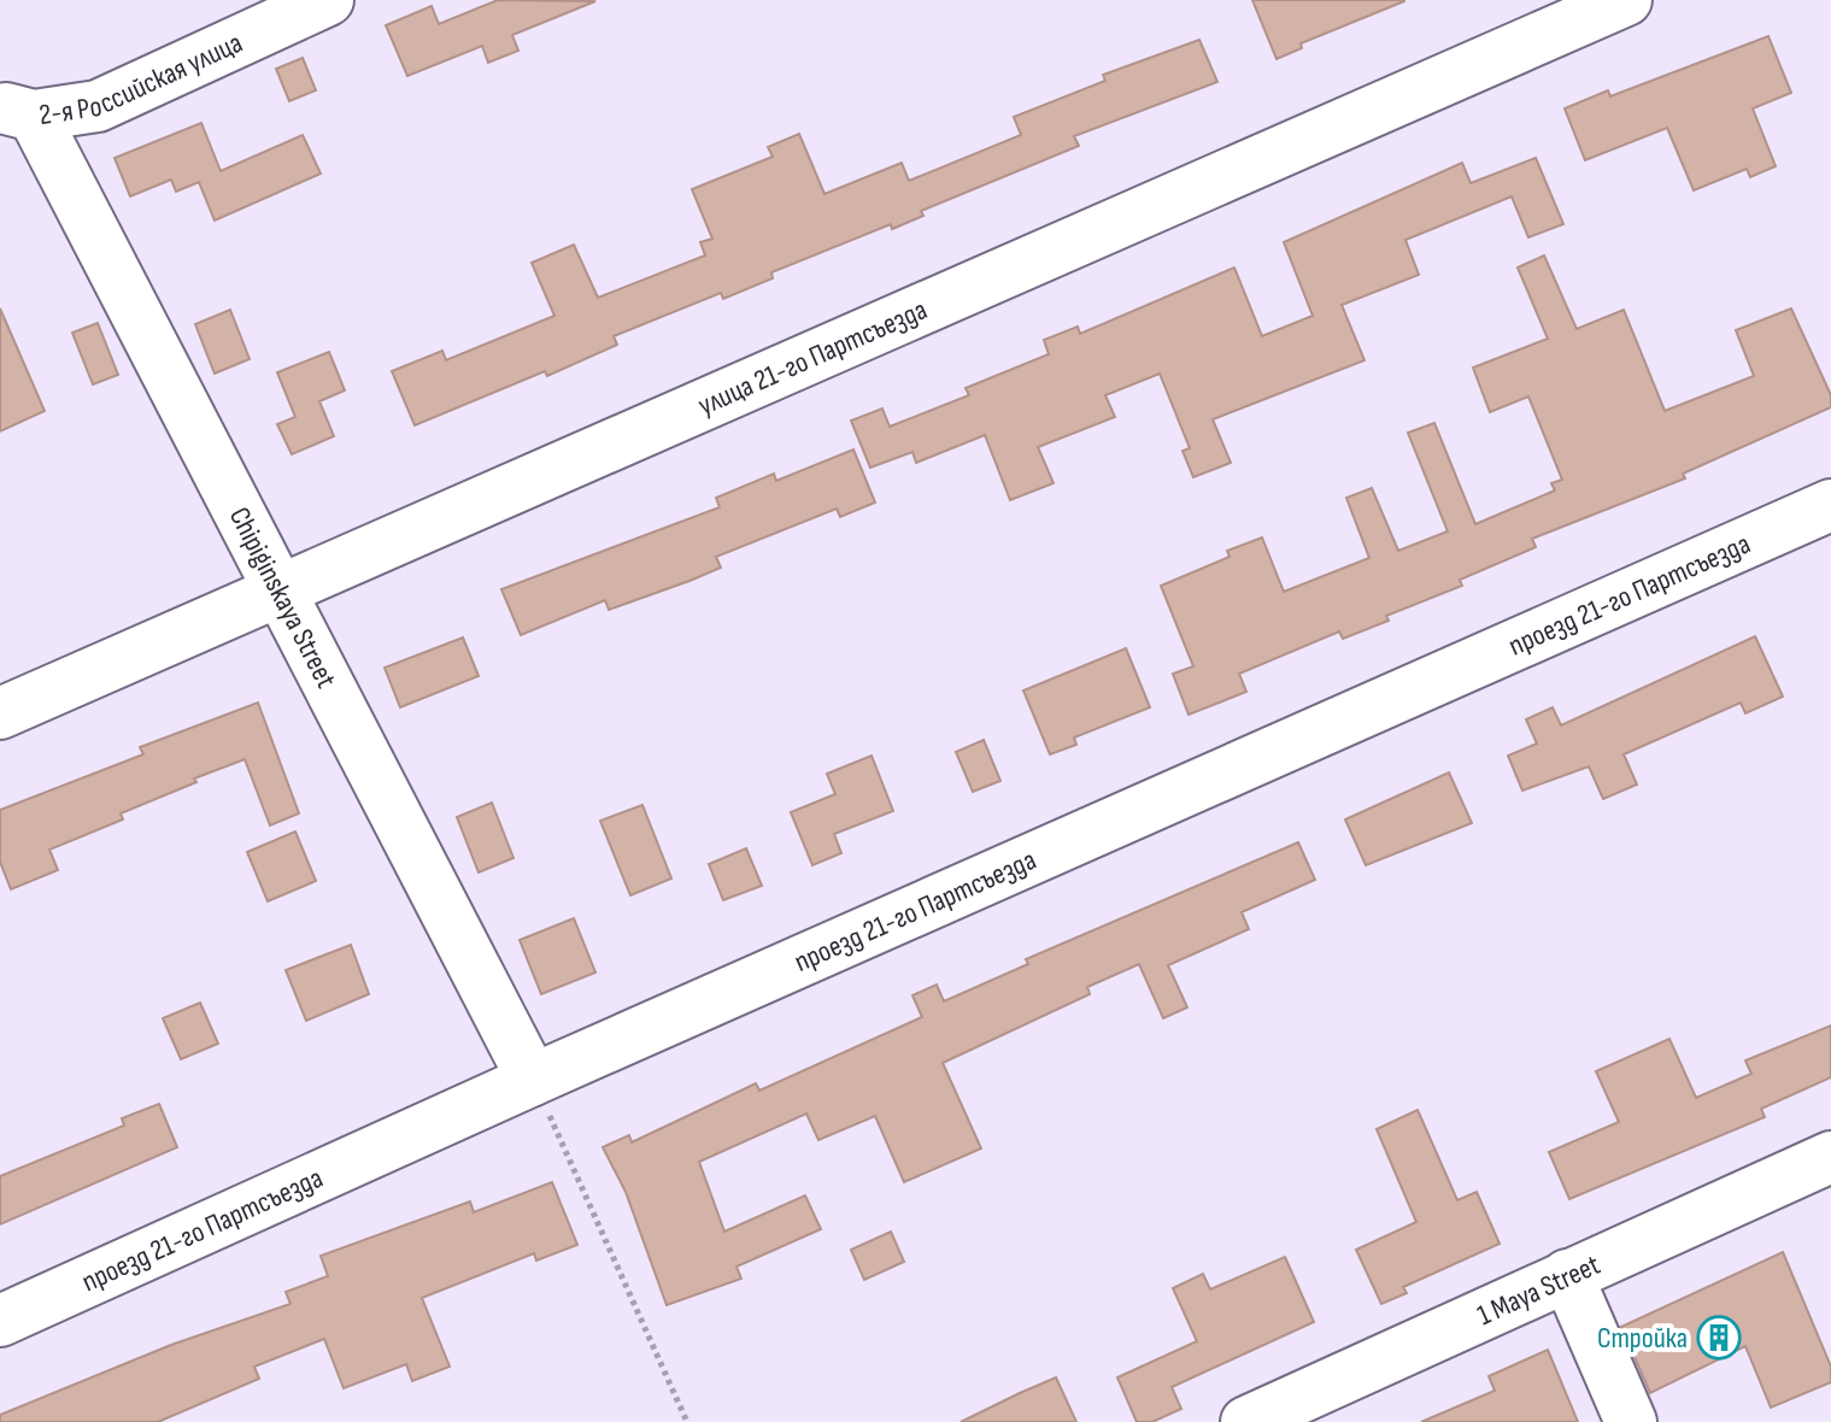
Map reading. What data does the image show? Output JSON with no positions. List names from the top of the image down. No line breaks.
{"streets":{"street":["2-я Российская улица","улица 21-го Партсъезда","проезд 21-го Партсъезда","Chipiginskaya Street","1 Maya Street"]},"crossings":[["2-я Российская улица","Chipiginskaya Street"],["улица 21-го Партсъезда","Chipiginskaya Street"],["проезд 21-го Партсъезда","Chipiginskaya Street"]],"places":{"building":["Стройка"]}}
